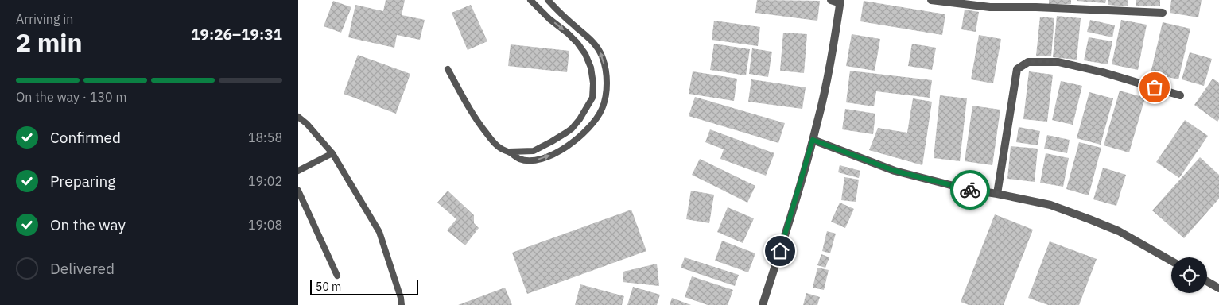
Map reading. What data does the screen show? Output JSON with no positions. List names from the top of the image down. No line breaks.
{"scale_bar":"50 m","page":{"heading":["2 min","Arriving in","19:26–19:31"],"bar":"On the way · 130 m","list":[["Confirmed","18:58"],["Preparing","19:02"],["On the way","19:08"],"Delivered"],"scale":"50 m"}}
